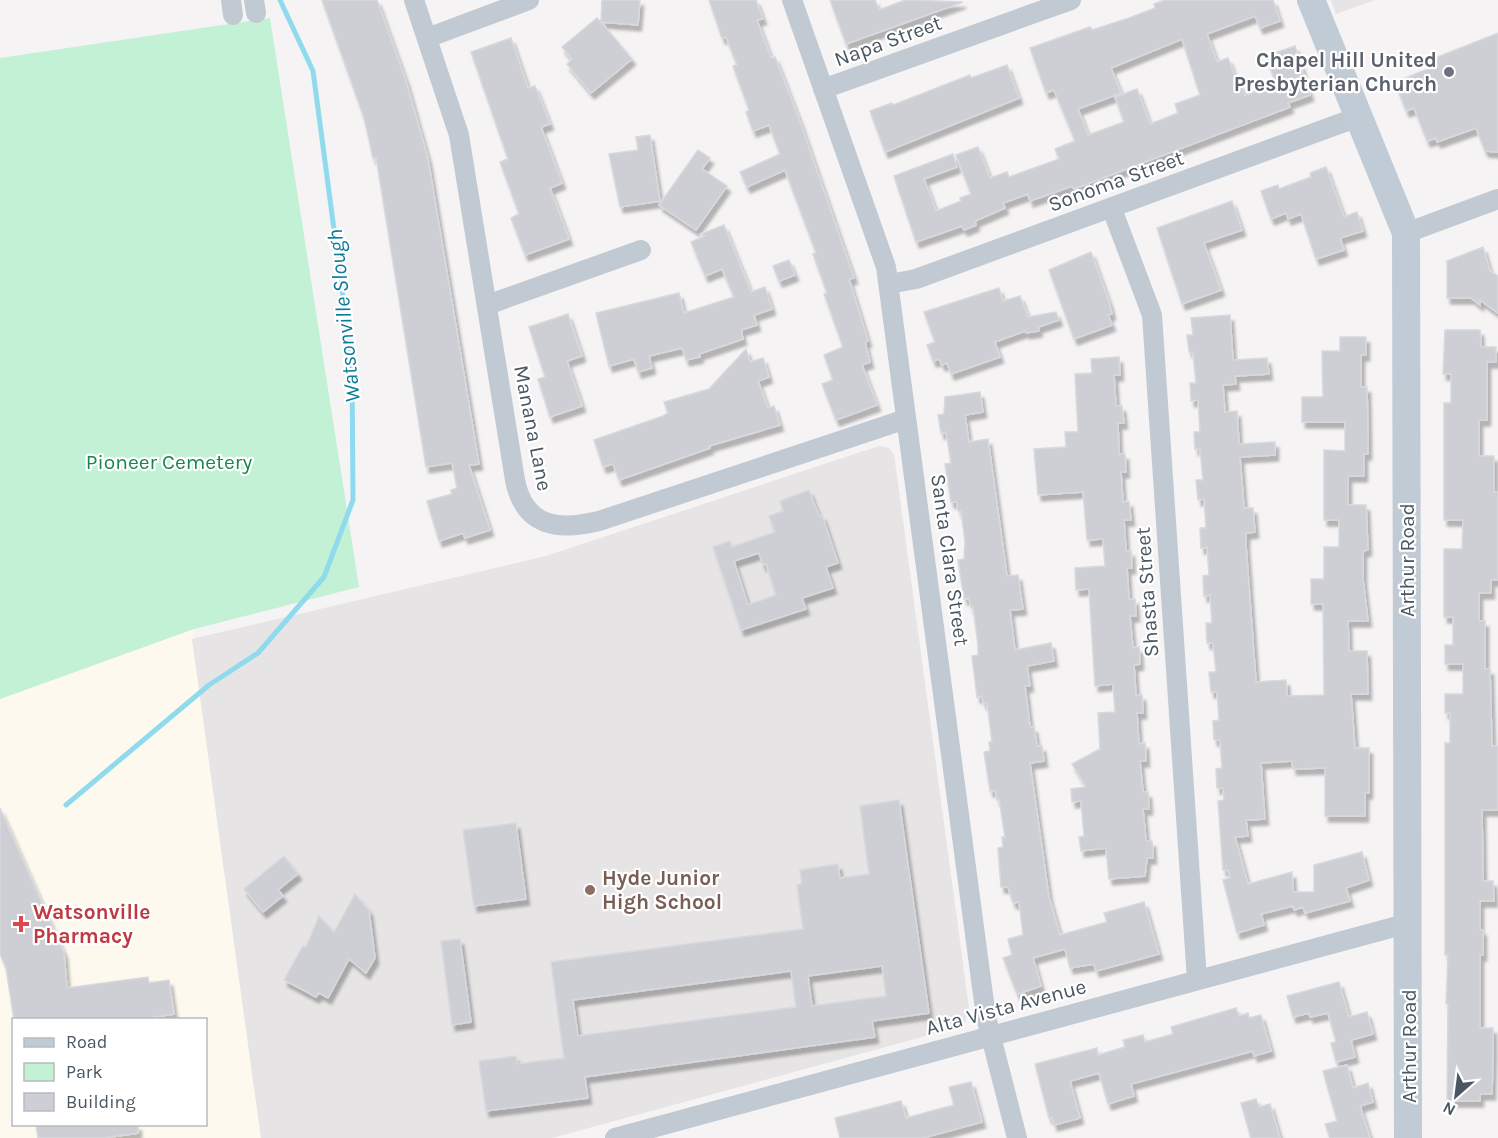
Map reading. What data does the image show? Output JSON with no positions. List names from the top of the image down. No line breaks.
{"streets":{"street":["Napa Street","Sonoma Street","Manana Lane","Santa Clara Street","Arthur Road","Shasta Street","Alta Vista Avenue"]},"crossings":[["Napa Street","Santa Clara Street"],["Sonoma Street","Santa Clara Street"],["Sonoma Street","Arthur Road"],["Sonoma Street","Shasta Street"],["Manana Lane","Santa Clara Street"],["Santa Clara Street","Alta Vista Avenue"],["Arthur Road","Alta Vista Avenue"],["Shasta Street","Alta Vista Avenue"]],"water":["Watsonville Slough"],"parks":["Pioneer Cemetery"],"places":{"other":["Chapel Hill United Presbyterian Church","Hyde Junior High School"],"health":["Watsonville Pharmacy"]},"legend":["Road","Park","Building"],"north":"bottom left"}
